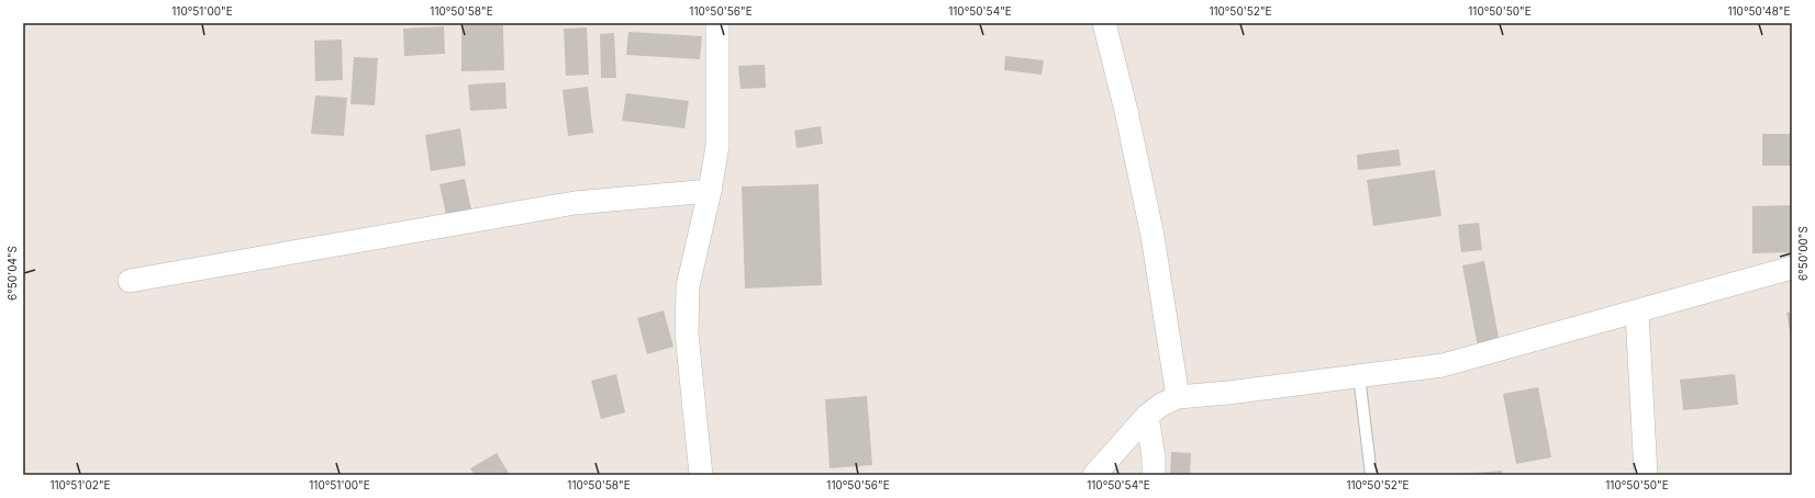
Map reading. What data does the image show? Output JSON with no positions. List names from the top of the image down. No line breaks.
{"coordinates":["110°51'00\"E","110°50'58\"E","110°50'56\"E","110°50'54\"E","110°50'52\"E","110°50'50\"E","110°50'48\"E","6°50'00\"S","6°50'04\"S","110°51'02\"E"]}
